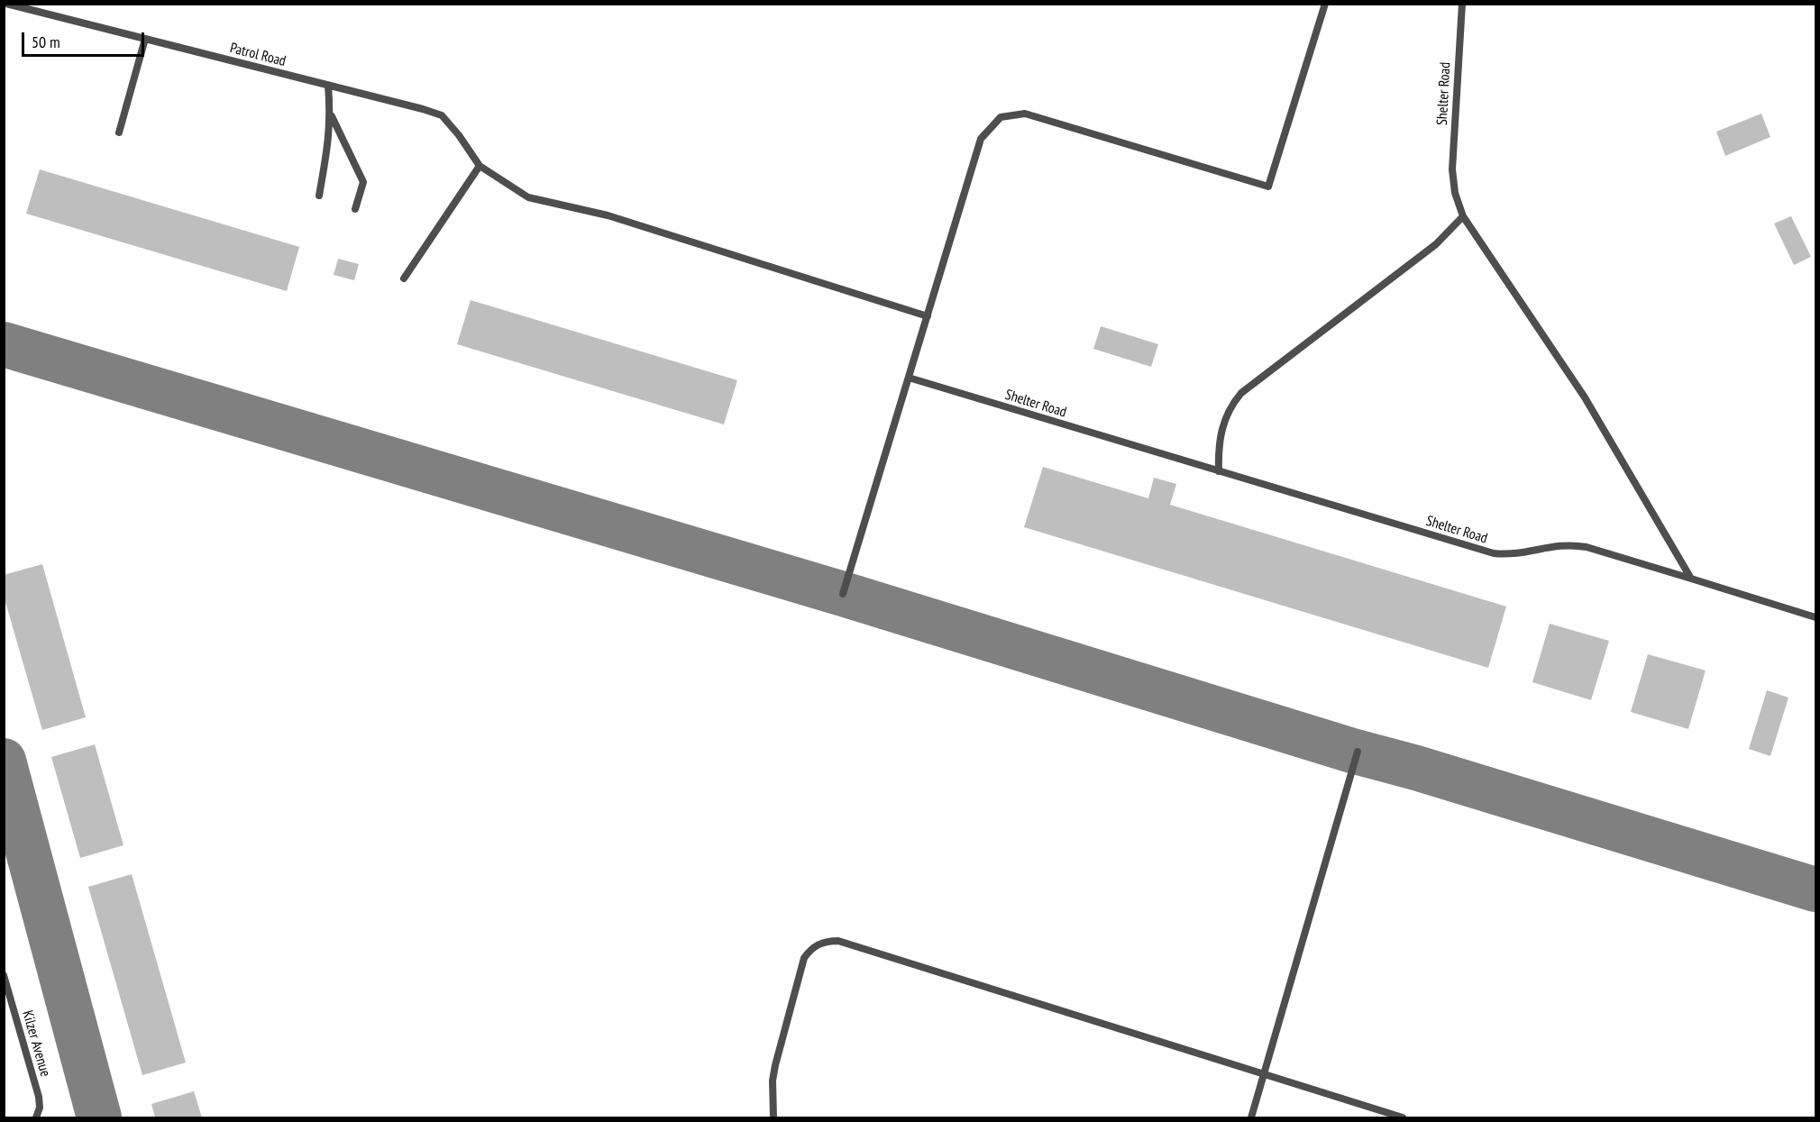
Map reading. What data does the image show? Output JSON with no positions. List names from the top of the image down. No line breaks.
{"streets":{"lane":["Patrol Road","Shelter Road","Kilzer Avenue"]},"scale_bar":"50 m"}
